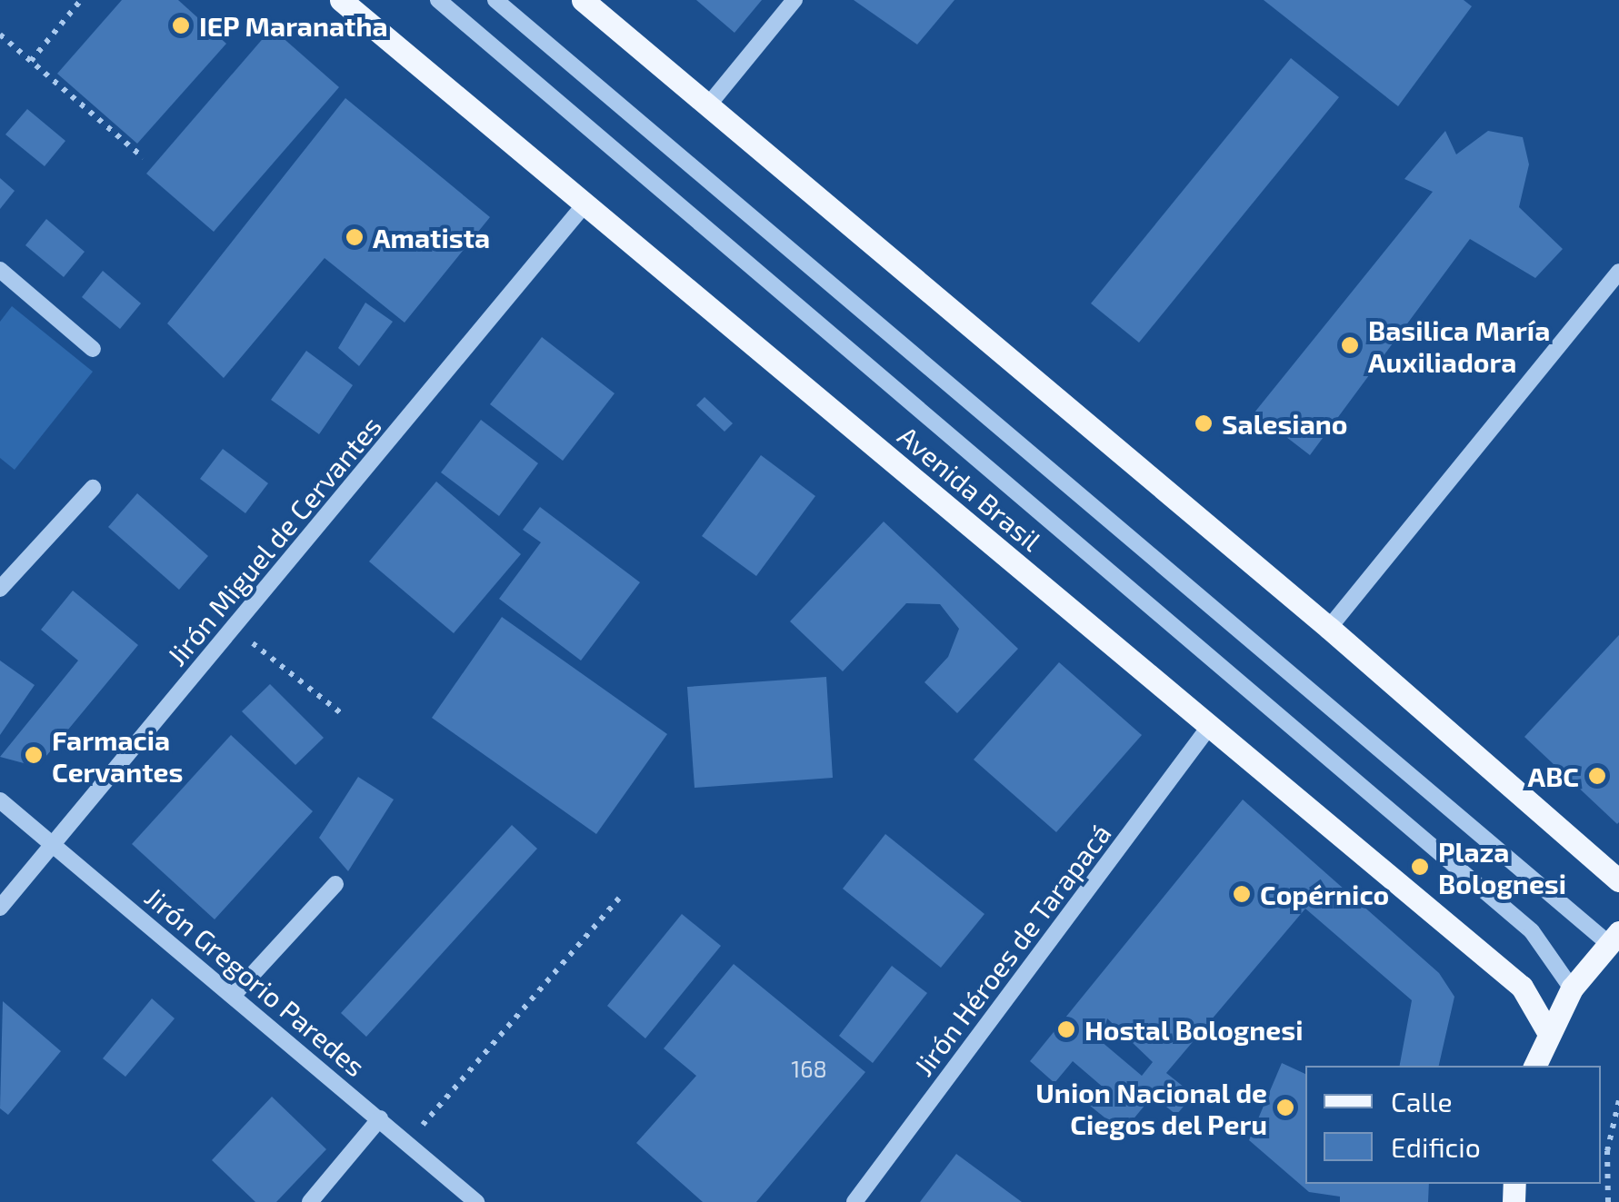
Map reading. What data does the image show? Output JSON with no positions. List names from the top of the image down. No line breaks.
{"streets":{"main road":["Avenida Brasil"],"street":["Jirón Miguel de Cervantes","Jirón Héroes de Tarapacá","Jirón Gregorio Paredes"]},"crossings":[["Avenida Brasil","Jirón Miguel de Cervantes"],["Avenida Brasil","Jirón Héroes de Tarapacá"],["Jirón Miguel de Cervantes","Jirón Gregorio Paredes"]],"places":["IEP Maranatha","Amatista","Basilica María Auxiliadora","Salesiano","Farmacia Cervantes","ABC","Plaza Bolognesi","Copérnico","Hostal Bolognesi","Union Nacional de Ciegos del Peru"],"house_numbers":["168"],"legend":["Calle","Edificio"]}
